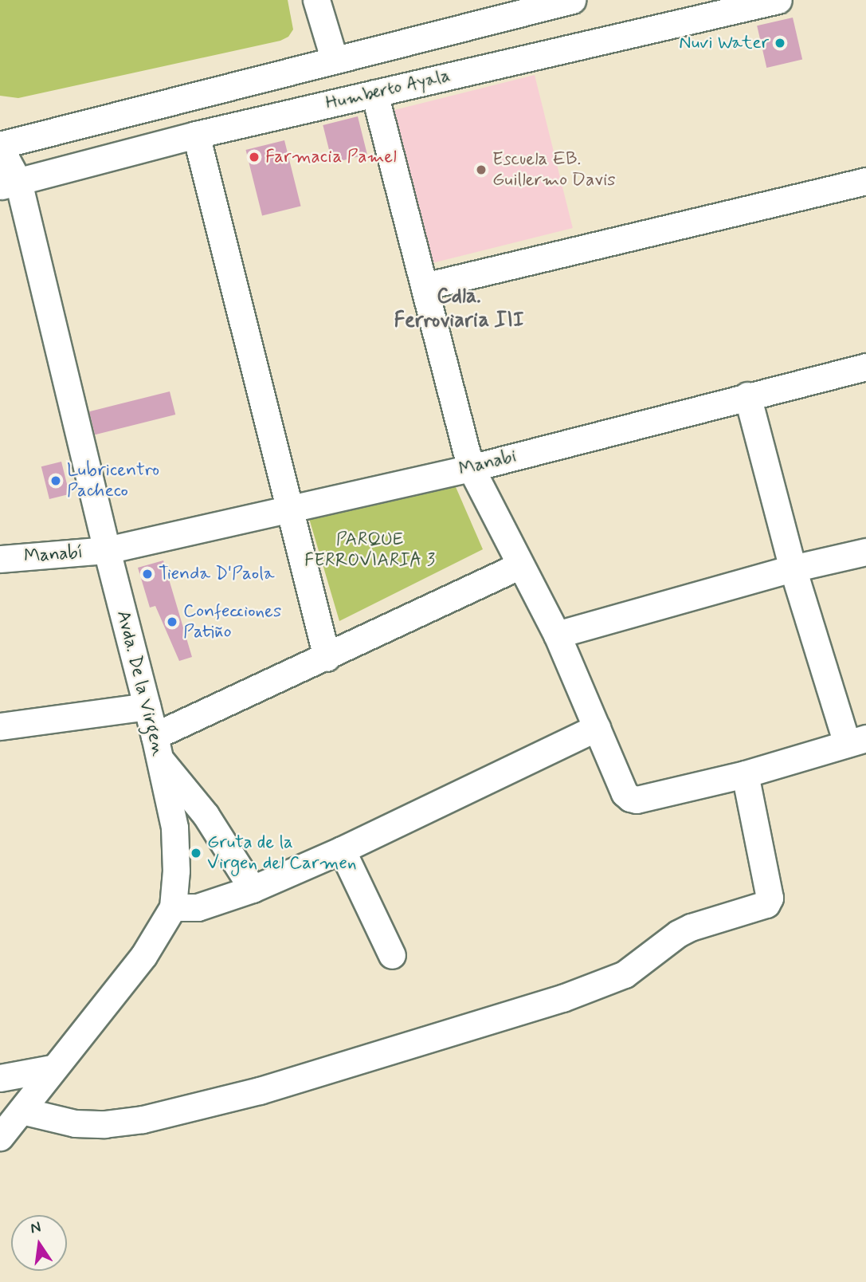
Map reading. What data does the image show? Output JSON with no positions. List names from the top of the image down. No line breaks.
{"streets":{"street":["Humberto Ayala","Manabi","Manabí","Avda. De la Virgen"]},"crossings":[["Humberto Ayala","Avda. De la Virgen"],["Manabi","Manabí"],["Manabi","Avda. De la Virgen"],["Manabí","Avda. De la Virgen"]],"districts":["Cdla. Ferroviaria III"],"parks":["PARQUE FERROVIARIA 3"],"places":["Nuvi Water","Farmacia Pamel","Escuela EB. Guillermo Davis","Lubricentro Pacheco","Tienda D'Paola","Confecciones Patiño","Gruta de la Virgen del Carmen"],"north":"top"}
